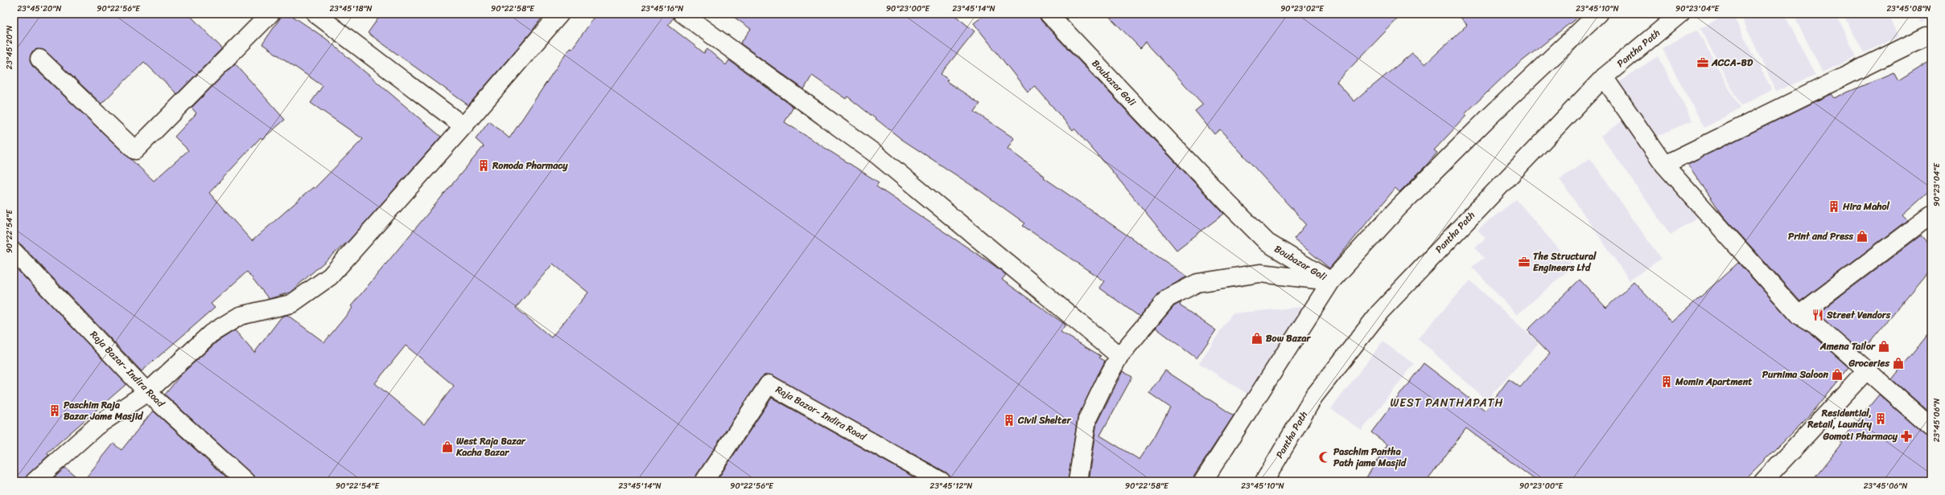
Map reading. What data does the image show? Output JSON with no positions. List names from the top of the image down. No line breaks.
{"streets":{"street":["Pantha Path","Boubazar Goli","Raja Bazar- Indira Road"]},"districts":["WEST PANTHAPATH"],"places":{"office":["ACCA-BD","The Structural Engineers Ltd"],"building":["Ronoda Pharmacy","Hira Mahol","Momin Apartment","Paschim Raja Bazar Jame Masjid","Residential, Retail, Laundry","Civil Shelter"],"shop":["Print and Press","Bow Bazar","Amena Tailor","Groceries","Purnima Saloon","West Raja Bazar Kacha Bazar"],"restaurant":["Street Vendors"],"pharmacy":["Gomoti Pharmacy"],"mosque":["Paschim Pantha Path jame Masjid"]},"coordinates":["23°45'20\"N","90°22'56\"E","23°45'18\"N","90°22'58\"E","23°45'16\"N","90°23'00\"E","23°45'14\"N","90°23'02\"E","23°45'10\"N","90°23'04\"E","23°45'08\"N","90°22'54\"E","23°45'06\"N","23°45'12\"N"]}
